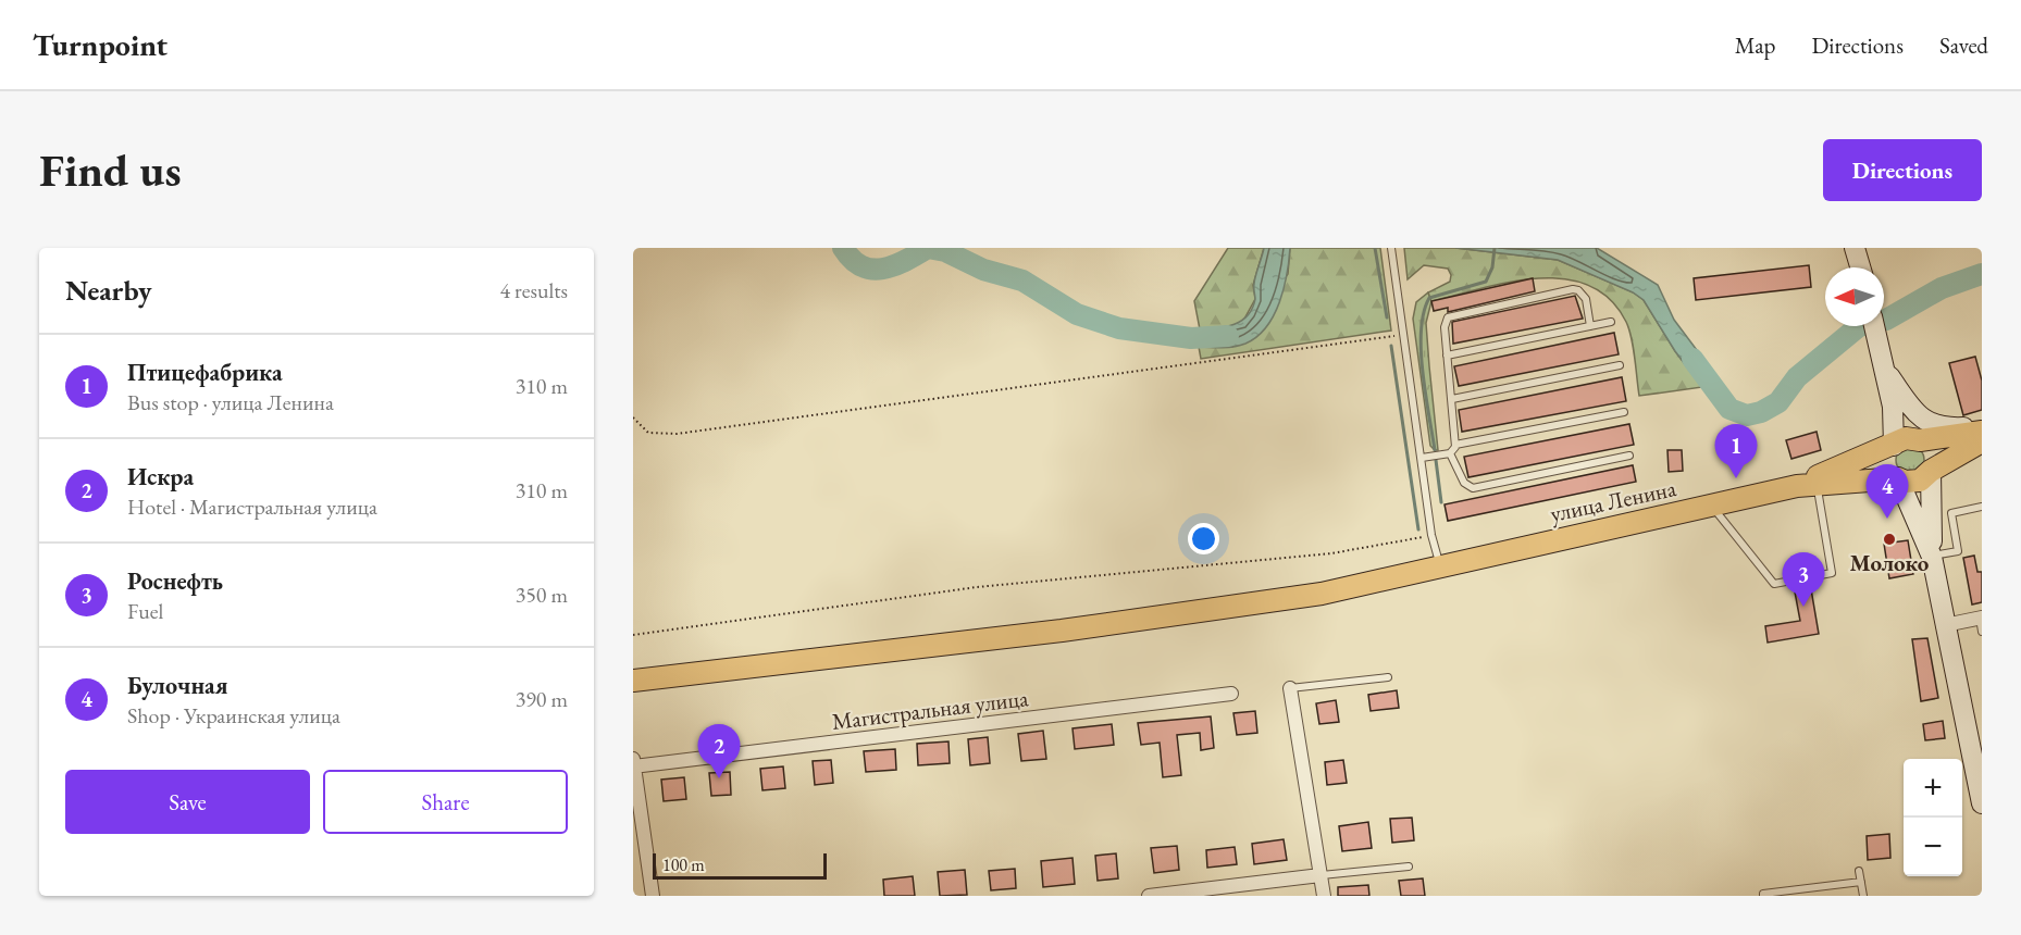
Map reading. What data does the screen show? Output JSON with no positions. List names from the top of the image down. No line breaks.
{"streets":{"main road":["улица Ленина"],"street":["Магистральная улица"]},"places":["Молоко"],"scale_bar":"100 m","north":"left","page":{"header":"Turnpoint","nav":["Map","Directions","Saved"],"buttons":["Directions",["Save","Share"]],"title":"Find us","heading":["Nearby","4 results"],"list":[{"mark":"1","name":"Птицефабрика","note":"Bus stop · улица Ленина","value":"310 m"},{"mark":"2","name":"Искра","note":"Hotel · Магистральная улица","value":"310 m"},{"mark":"3","name":"Роснефть","note":"Fuel","value":"350 m"},{"mark":"4","name":"Булочная","note":"Shop · Украинская улица","value":"390 m"}],"pins":["1","4","3","2"],"map_buttons":["+","−"],"scale":"100 m"}}
